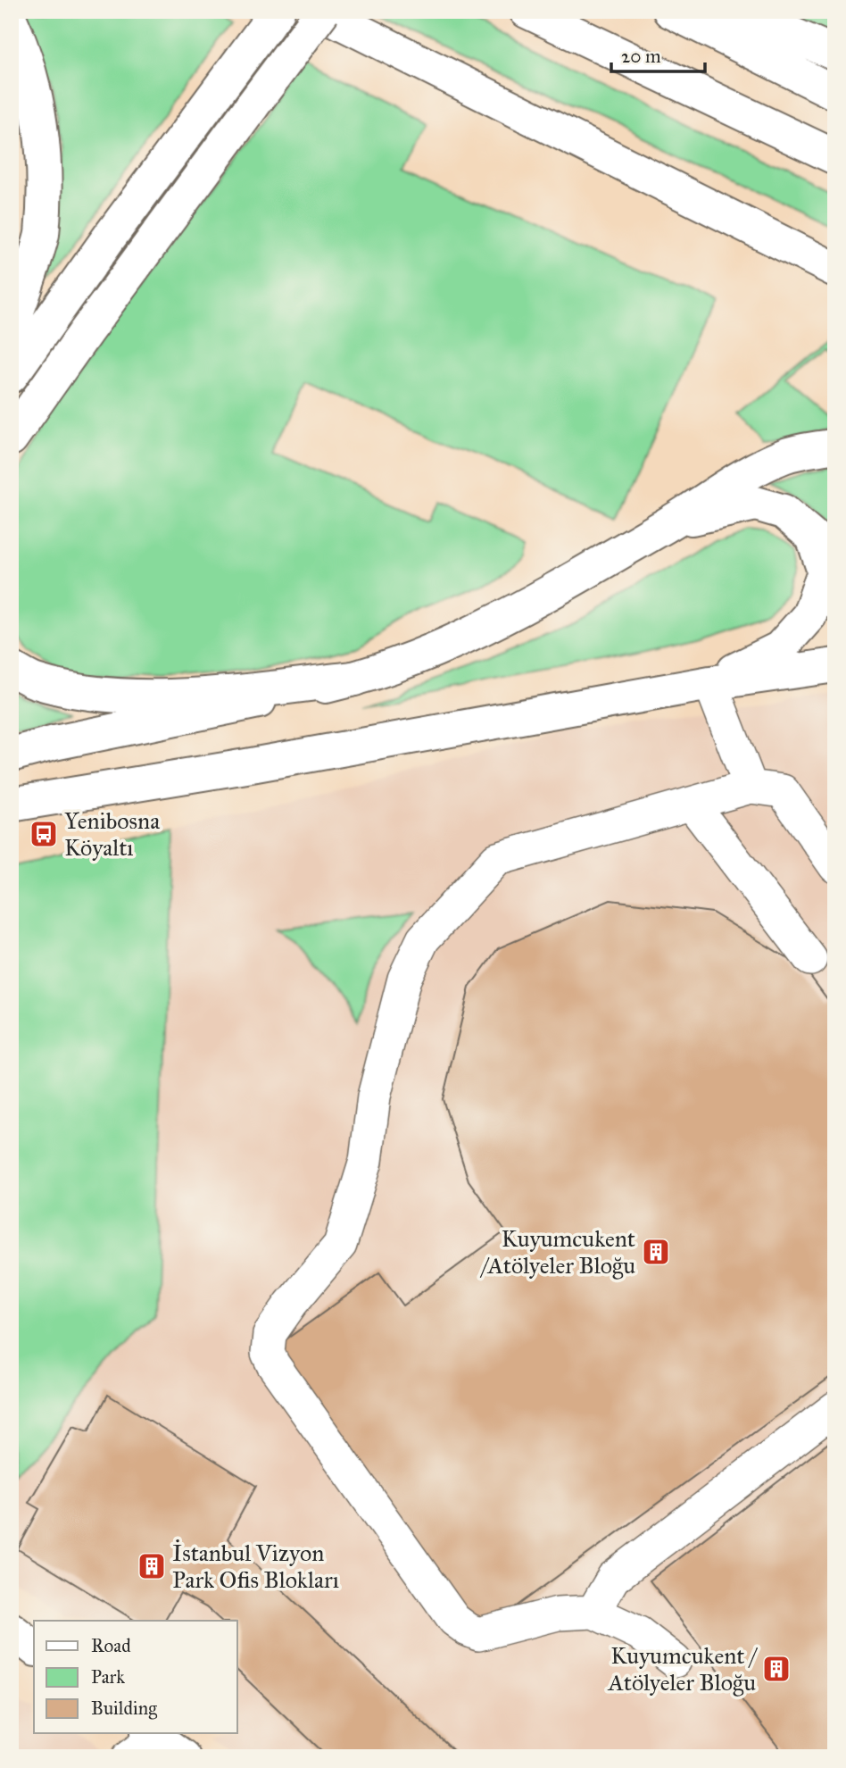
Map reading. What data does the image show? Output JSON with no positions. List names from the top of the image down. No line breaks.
{"places":{"bus stop":["Yenibosna Köyaltı"],"building":["Kuyumcukent /Atölyeler Bloğu","İstanbul Vizyon Park Ofis Blokları","Kuyumcukent / Atölyeler Bloğu"]},"legend":["Road","Park","Building"],"scale_bar":"20 m"}
